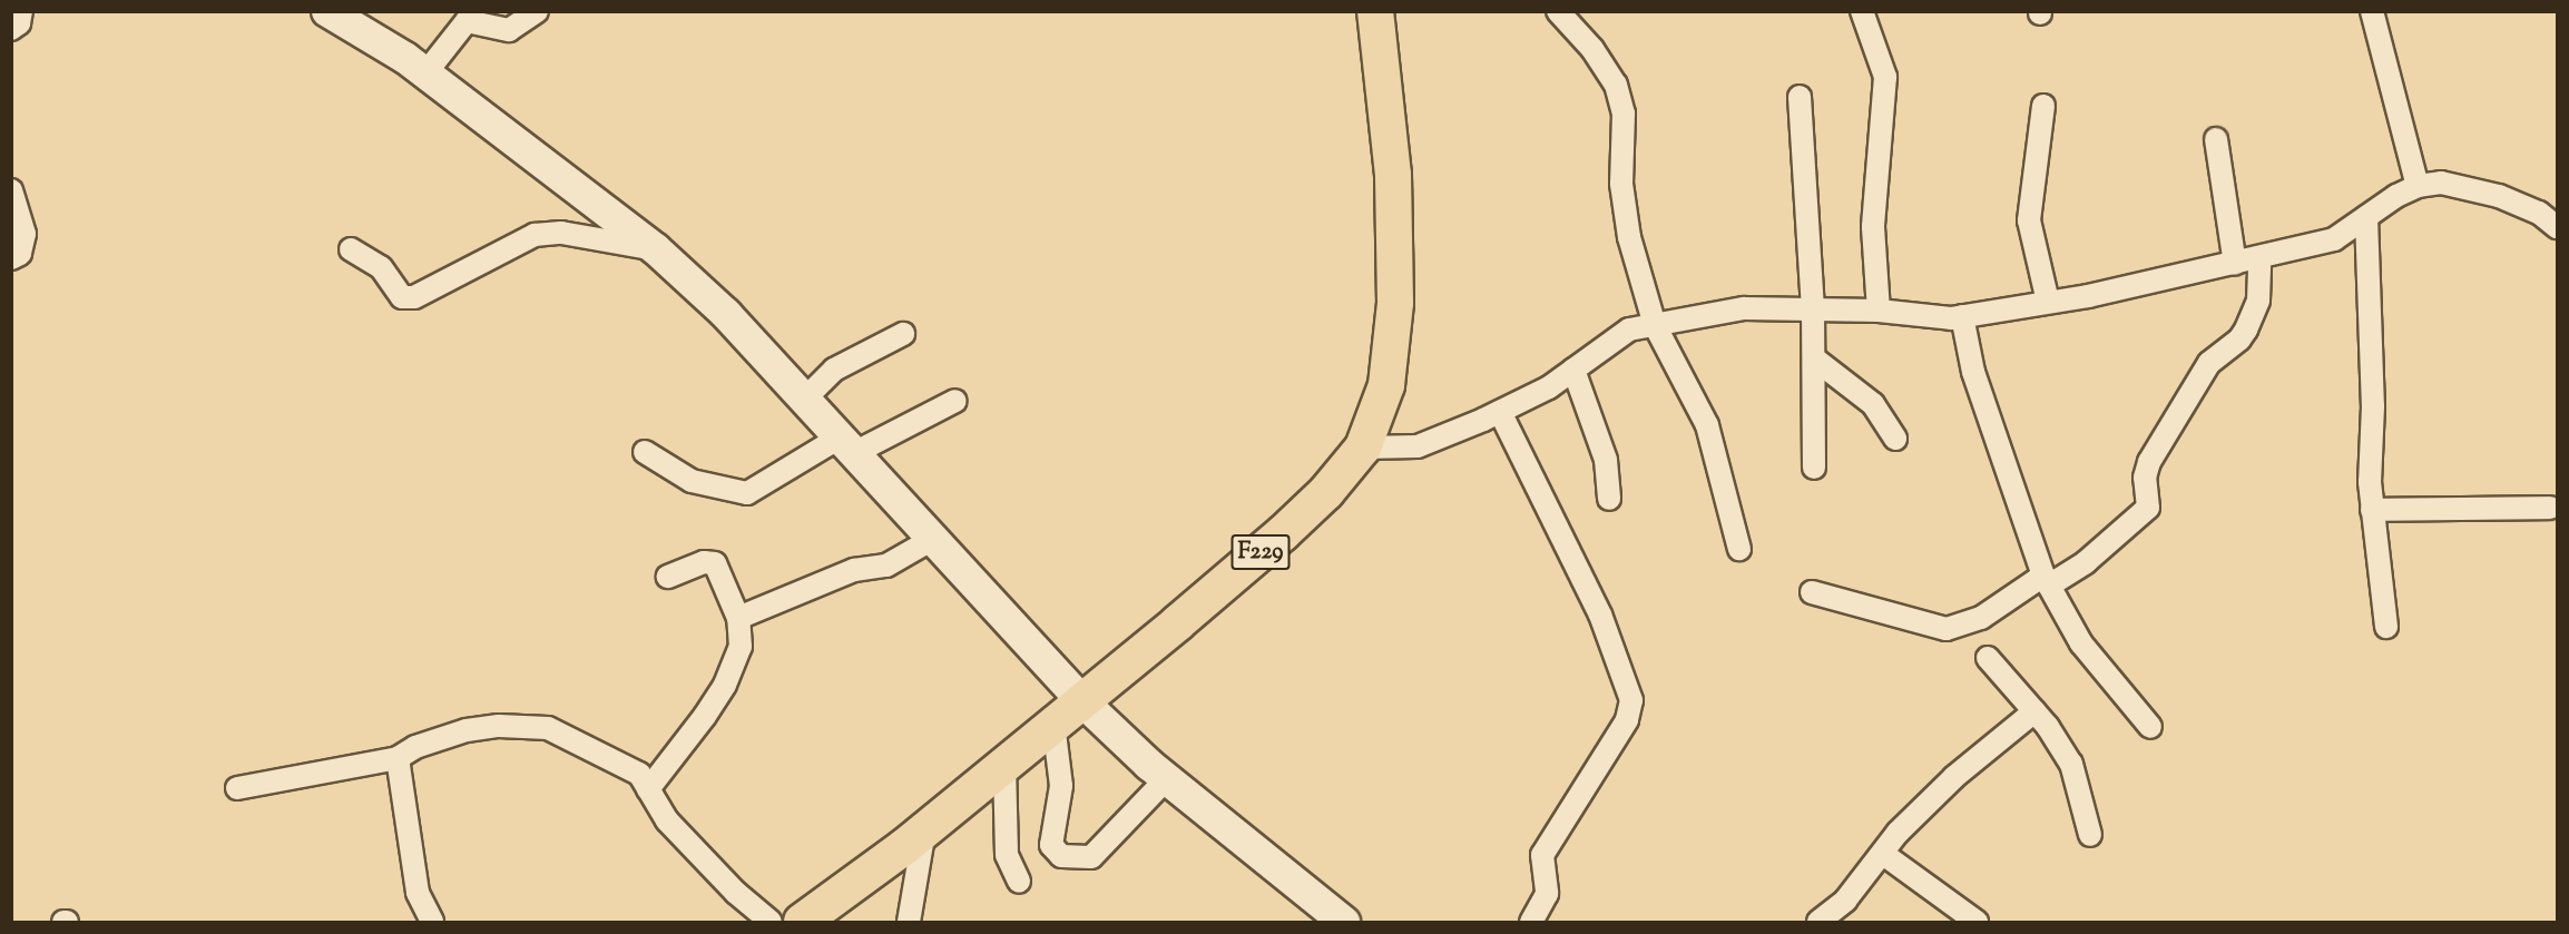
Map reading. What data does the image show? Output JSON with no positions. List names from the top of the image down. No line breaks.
{"streets":{"main road":["F229"]}}
